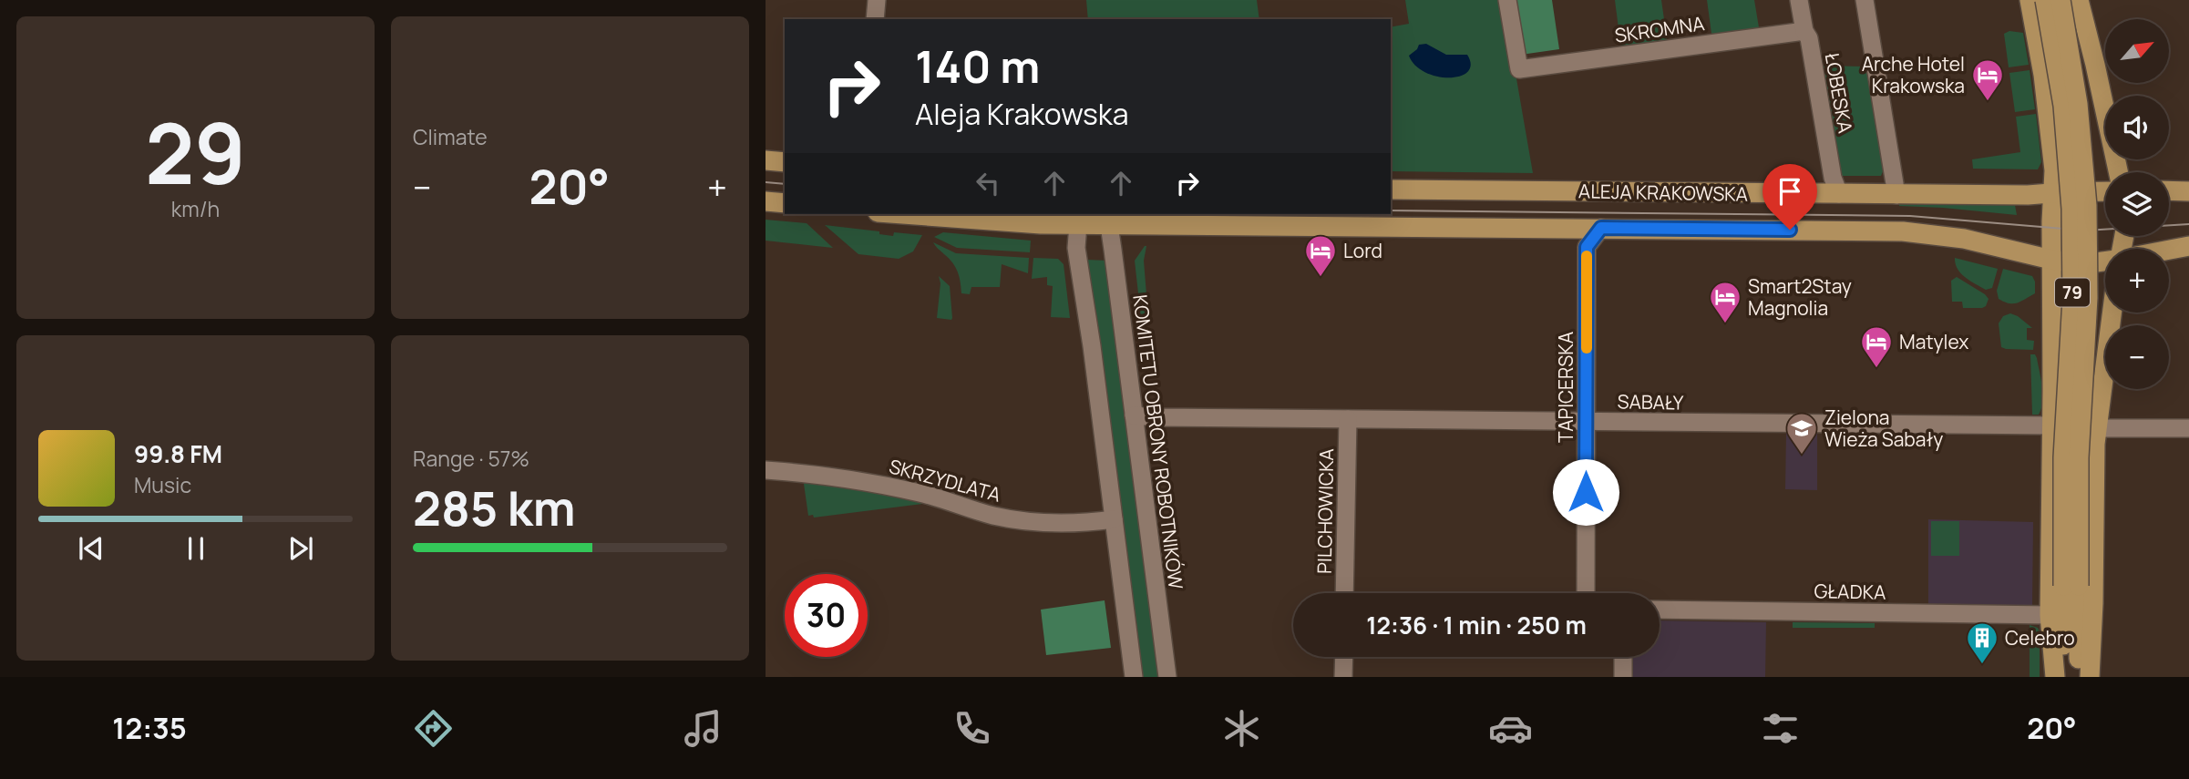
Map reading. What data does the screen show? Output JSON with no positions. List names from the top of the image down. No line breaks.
{"streets":{"main road":["ALEJA KRAKOWSKA","79"],"street":["SKROMNA","ŁOBESKA","TAPICERSKA","SABAŁY","KOMITETU OBRONY ROBOTNIKÓW","SKRZYDLATA","PILCHOWICKA","GŁADKA"]},"crossings":[["SKROMNA","ŁOBESKA"],["ŁOBESKA","ALEJA KRAKOWSKA"],["ALEJA KRAKOWSKA","KOMITETU OBRONY ROBOTNIKÓW"],["TAPICERSKA","SABAŁY"],["SABAŁY","KOMITETU OBRONY ROBOTNIKÓW"],["SABAŁY","PILCHOWICKA"]],"places":{"hotel":["Arche Hotel Krakowska","Lord","Smart2Stay Magnolia","Matylex"],"school or university":["Zielona Wieża Sabały"],"building":["Celebro"]},"north":"top right","page":{"tile":[["29","km/h"],"Climate",["Range · 57%","285 km"]],"map_buttons":["+","−"],"turn":["140 m","Aleja Krakowska"],"heat":["−","20°","+"],"song":["99.8 FM","Music"],"limit":"30","trip":"12:36 · 1 min · 250 m","tabs":["12:35","20°"]}}
